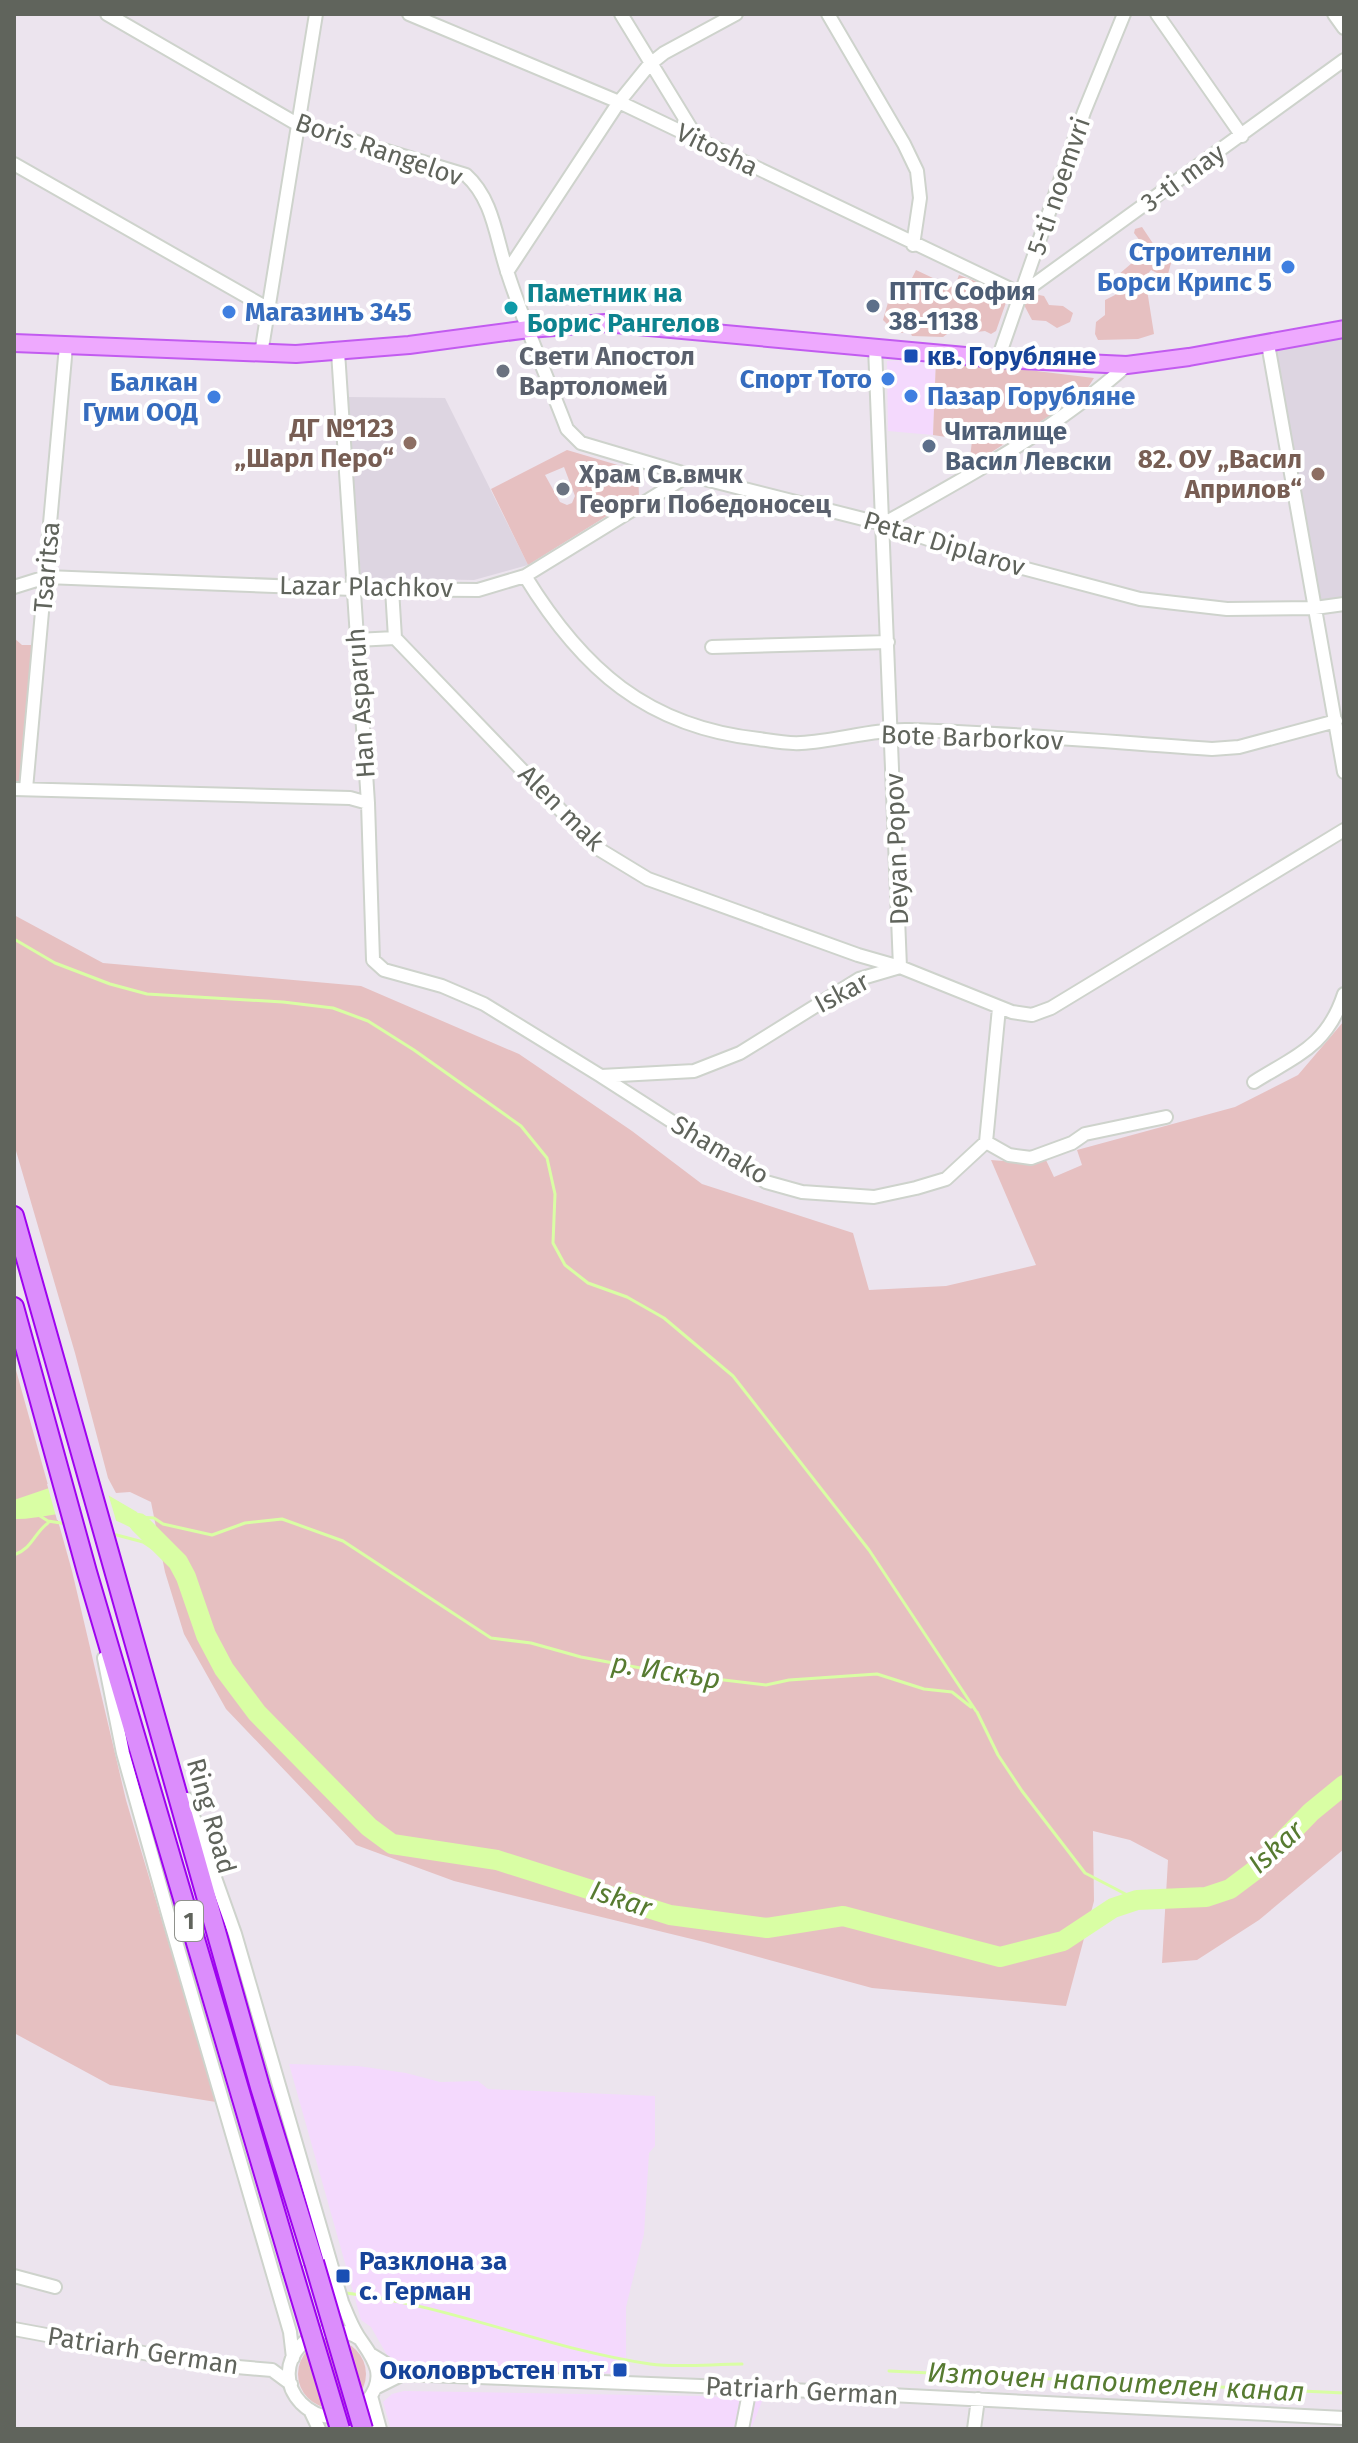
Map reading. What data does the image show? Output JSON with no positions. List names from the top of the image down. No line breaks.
{"streets":{"highway":["Ring Road","1"],"street":["Boris Rangelov","Vitosha","3-ti may","5-ti noemvri","Petar Diplarov","Tsaritsa","Lazar Plachkov","Han Asparuh","Bote Barborkov","Alen mak","Deyan Popov","Iskar","Shamako","Patriarh German"]},"crossings":[["Boris Rangelov","Petar Diplarov"],["Vitosha","3-ti may"],["Vitosha","5-ti noemvri"],["3-ti may","5-ti noemvri"],["Petar Diplarov","Lazar Plachkov"],["Petar Diplarov","Deyan Popov"],["Tsaritsa","Lazar Plachkov"],["Lazar Plachkov","Han Asparuh"],["Lazar Plachkov","Bote Barborkov"],["Han Asparuh","Iskar"],["Han Asparuh","Shamako"],["Bote Barborkov","Deyan Popov"],["Alen mak","Deyan Popov"],["Alen mak","Iskar"],["Deyan Popov","Iskar"],["Iskar","Shamako"]],"water":["р. Искър","Iskar","Източен напоителен канал"],"places":{"other":["Строителни Борси Крипс 5","ПТТС София 38-1138","Паметник на Борис Рангелов","Магазинъ 345","Свети Апостол Вартоломей","Спорт Тото","Пазар Горубляне","Балкан Гуми ООД","ДГ №123 „Шарл Перо“","Читалище Васил Левски","82. ОУ „Васил Априлов“","Храм Св.вмчк Георги Победоносец"],"transit":["кв. Горубляне","Разклона за с. Герман","Околовръстен път"]}}
